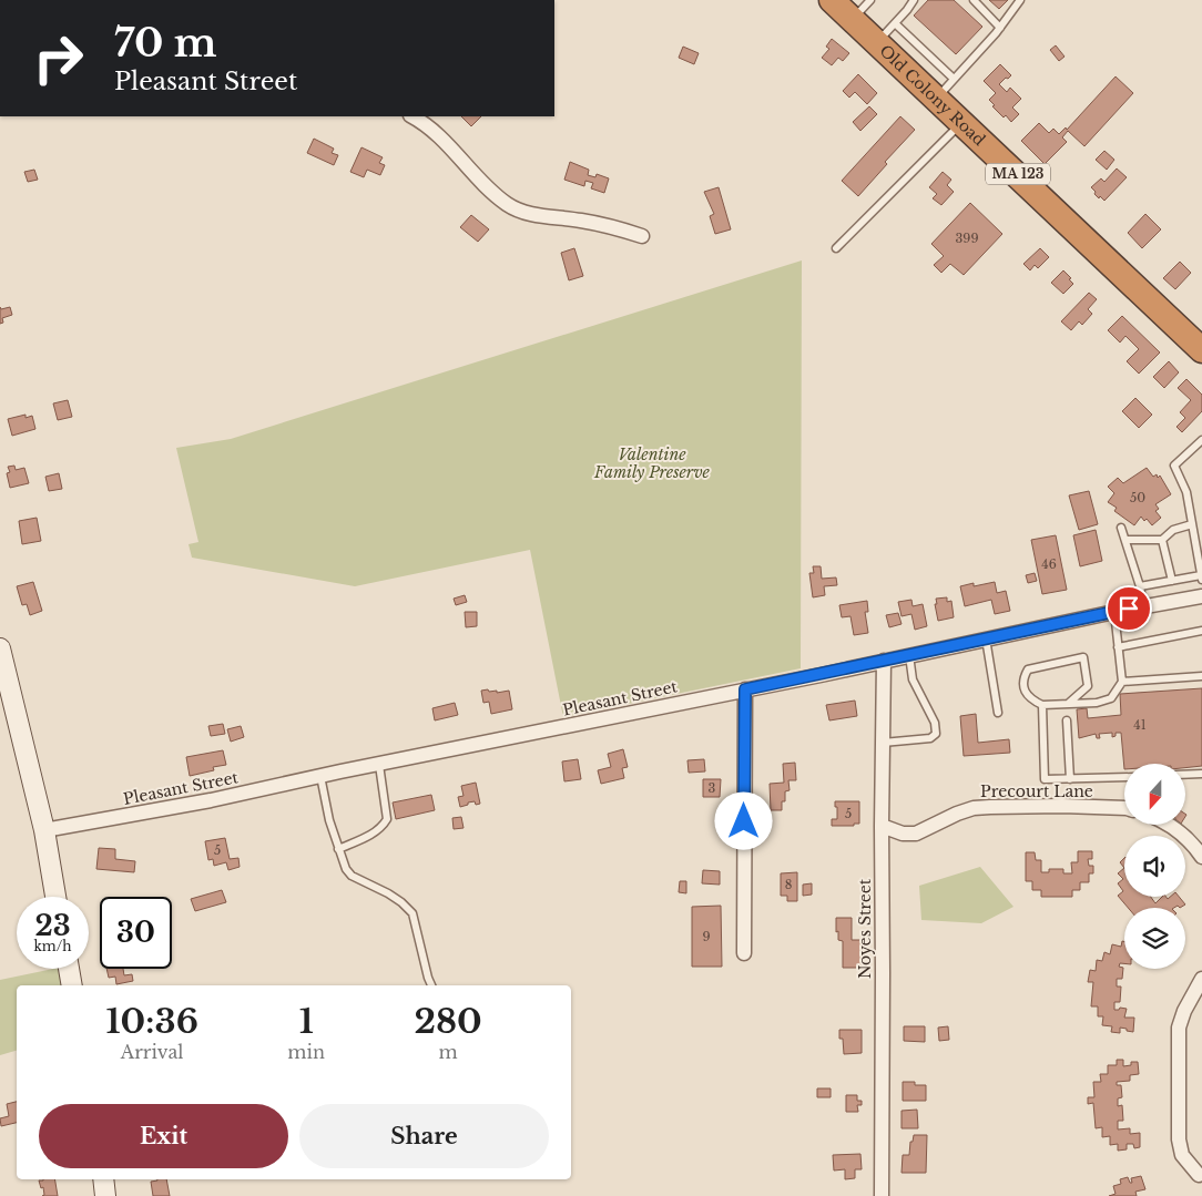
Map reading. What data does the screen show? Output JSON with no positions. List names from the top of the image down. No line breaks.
{"streets":{"highway":["Old Colony Road","MA 123"],"street":["Pleasant Street","Precourt Lane","Noyes Street"]},"crossings":[["Pleasant Street","Noyes Street"],["Precourt Lane","Noyes Street"]],"parks":["Valentine Family Preserve"],"house_numbers":["399","50","46","41","3","5","5","8","9"],"north":"bottom","page":{"turn":["70 m","Pleasant Street"],"speed":"23 km/h","limit":"30","eta":["10:36","Arrival","1","min","280","m"],"buttons":["Exit","Share"]}}
